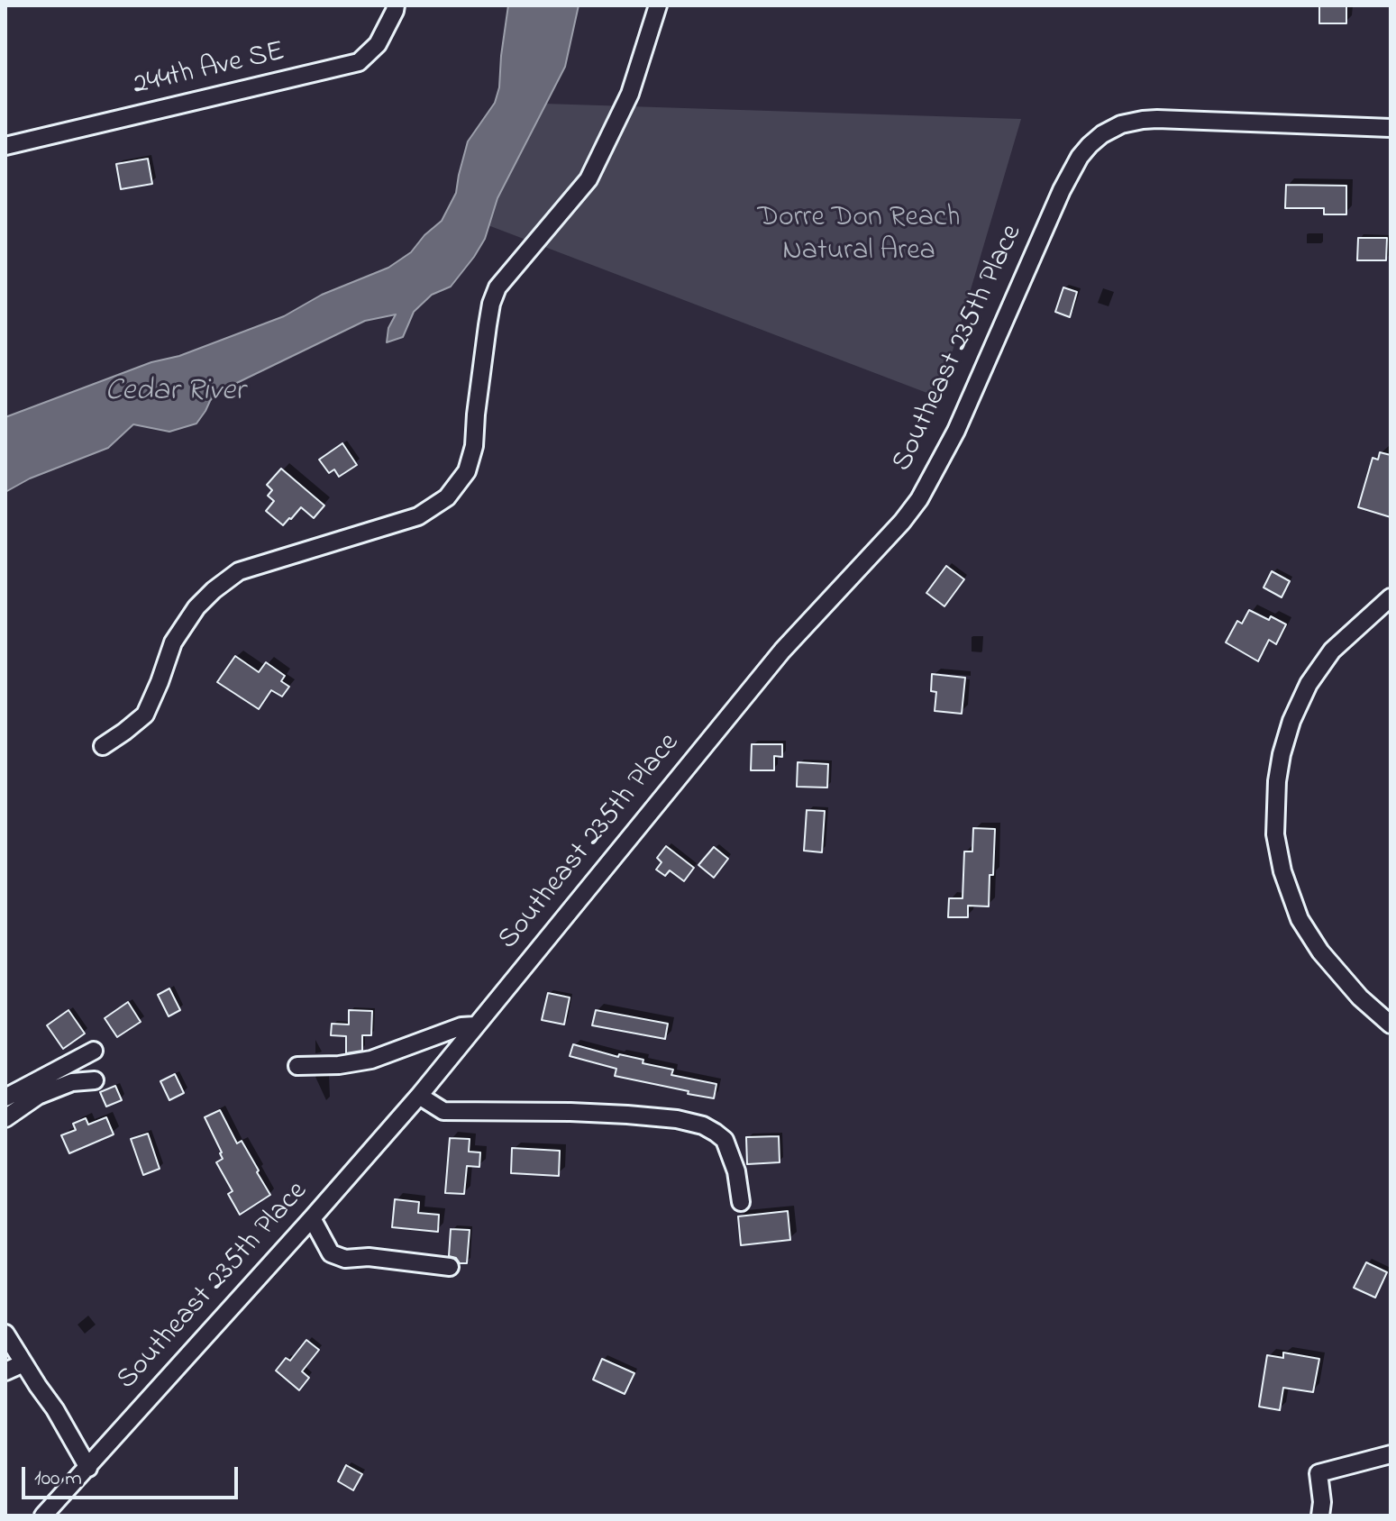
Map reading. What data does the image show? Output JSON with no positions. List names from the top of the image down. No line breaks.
{"streets":{"street":["244th Ave SE","Southeast 235th Place"]},"water":["Cedar River"],"parks":["Dorre Don Reach Natural Area"],"scale_bar":"100 m"}
